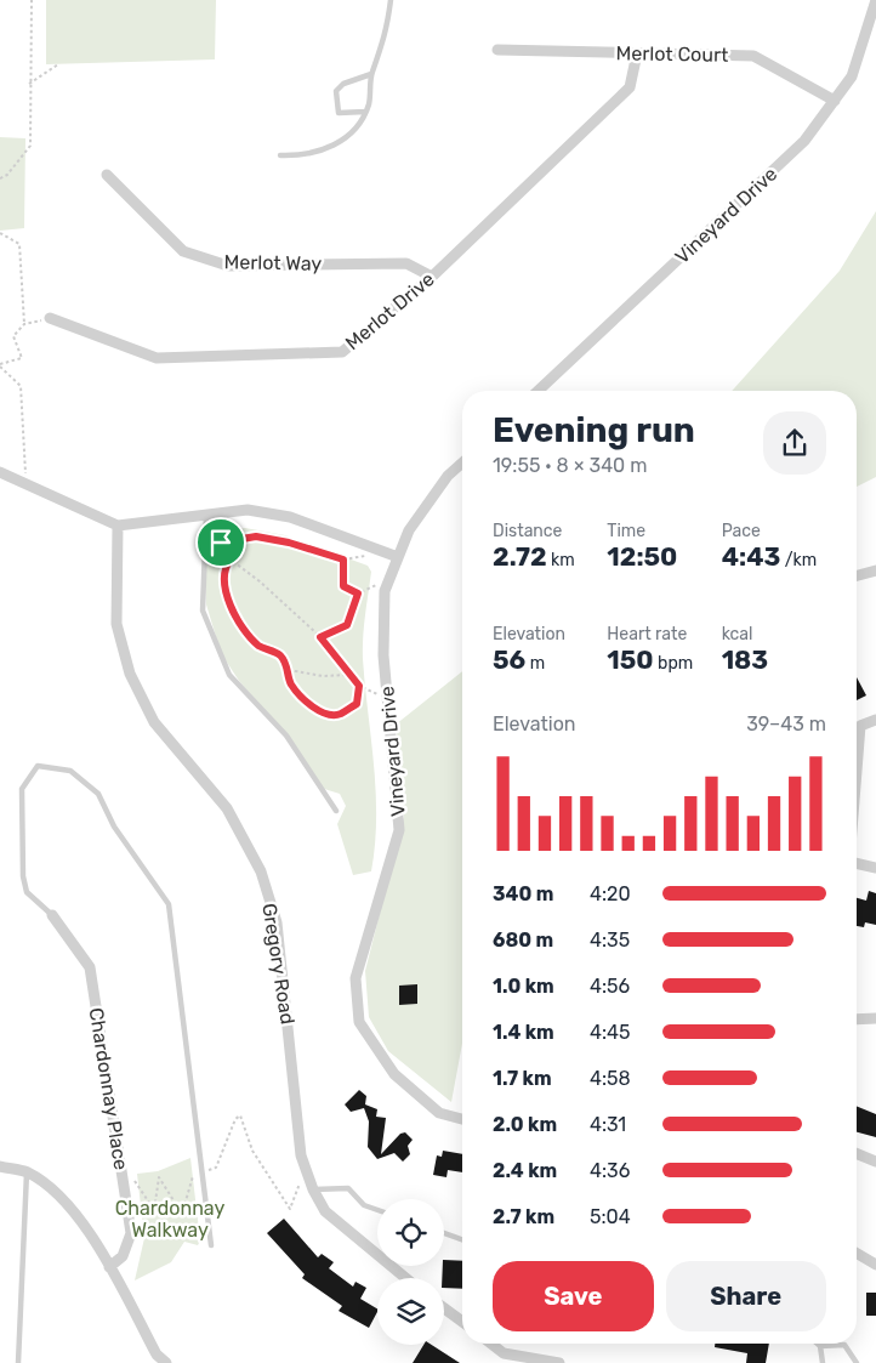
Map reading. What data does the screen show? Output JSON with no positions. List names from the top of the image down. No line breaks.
{"streets":{"street":["Merlot Court","Vineyard Drive","Merlot Way","Merlot Drive","Gregory Road","Chardonnay Place"]},"crossings":[["Merlot Court","Vineyard Drive"],["Merlot Court","Merlot Drive"],["Merlot Way","Merlot Drive"]],"parks":["Chardonnay Walkway"],"page":{"heading":["Evening run","19:55 · 8 × 340 m"],"stats":[["Distance","2.72 km"],["Time","12:50"],["Pace","4:43 /km"],["Elevation","56 m"],["Heart rate","150 bpm"],["kcal","183"]],"chart":["Elevation","39–43 m"],"list":[{"name":"340 m","note":"4:20"},{"name":"680 m","note":"4:35"},{"name":"1.0 km","note":"4:56"},{"name":"1.4 km","note":"4:45"},{"name":"1.7 km","note":"4:58"},{"name":"2.0 km","note":"4:31"},{"name":"2.4 km","note":"4:36"},{"name":"2.7 km","note":"5:04"}],"buttons":["Save","Share"]}}
